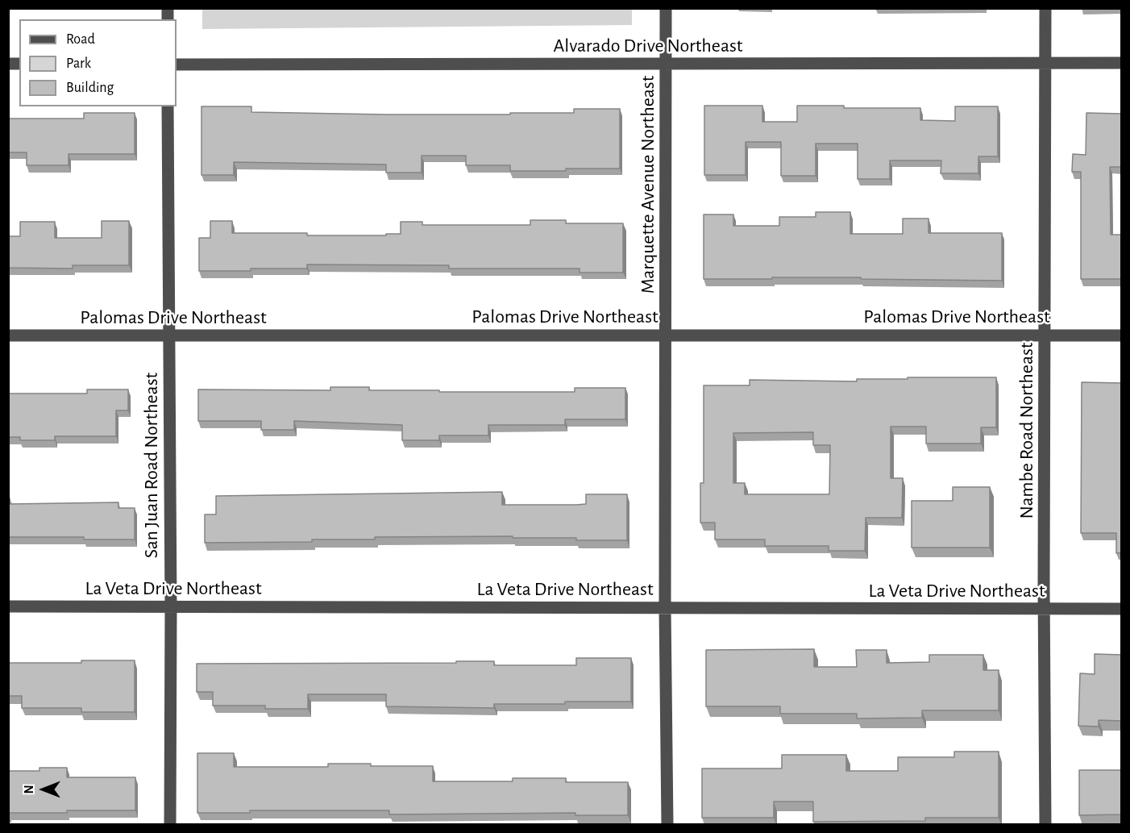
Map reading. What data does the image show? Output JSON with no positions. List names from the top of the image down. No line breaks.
{"streets":{"street":["Alvarado Drive Northeast","Marquette Avenue Northeast","Palomas Drive Northeast","Nambe Road Northeast","San Juan Road Northeast","La Veta Drive Northeast"]},"crossings":[["Alvarado Drive Northeast","Marquette Avenue Northeast"],["Alvarado Drive Northeast","Nambe Road Northeast"],["Marquette Avenue Northeast","Palomas Drive Northeast"],["Marquette Avenue Northeast","La Veta Drive Northeast"],["Palomas Drive Northeast","Nambe Road Northeast"],["Palomas Drive Northeast","San Juan Road Northeast"],["Nambe Road Northeast","La Veta Drive Northeast"],["San Juan Road Northeast","La Veta Drive Northeast"]],"legend":["Road","Park","Building"],"north":"left"}
